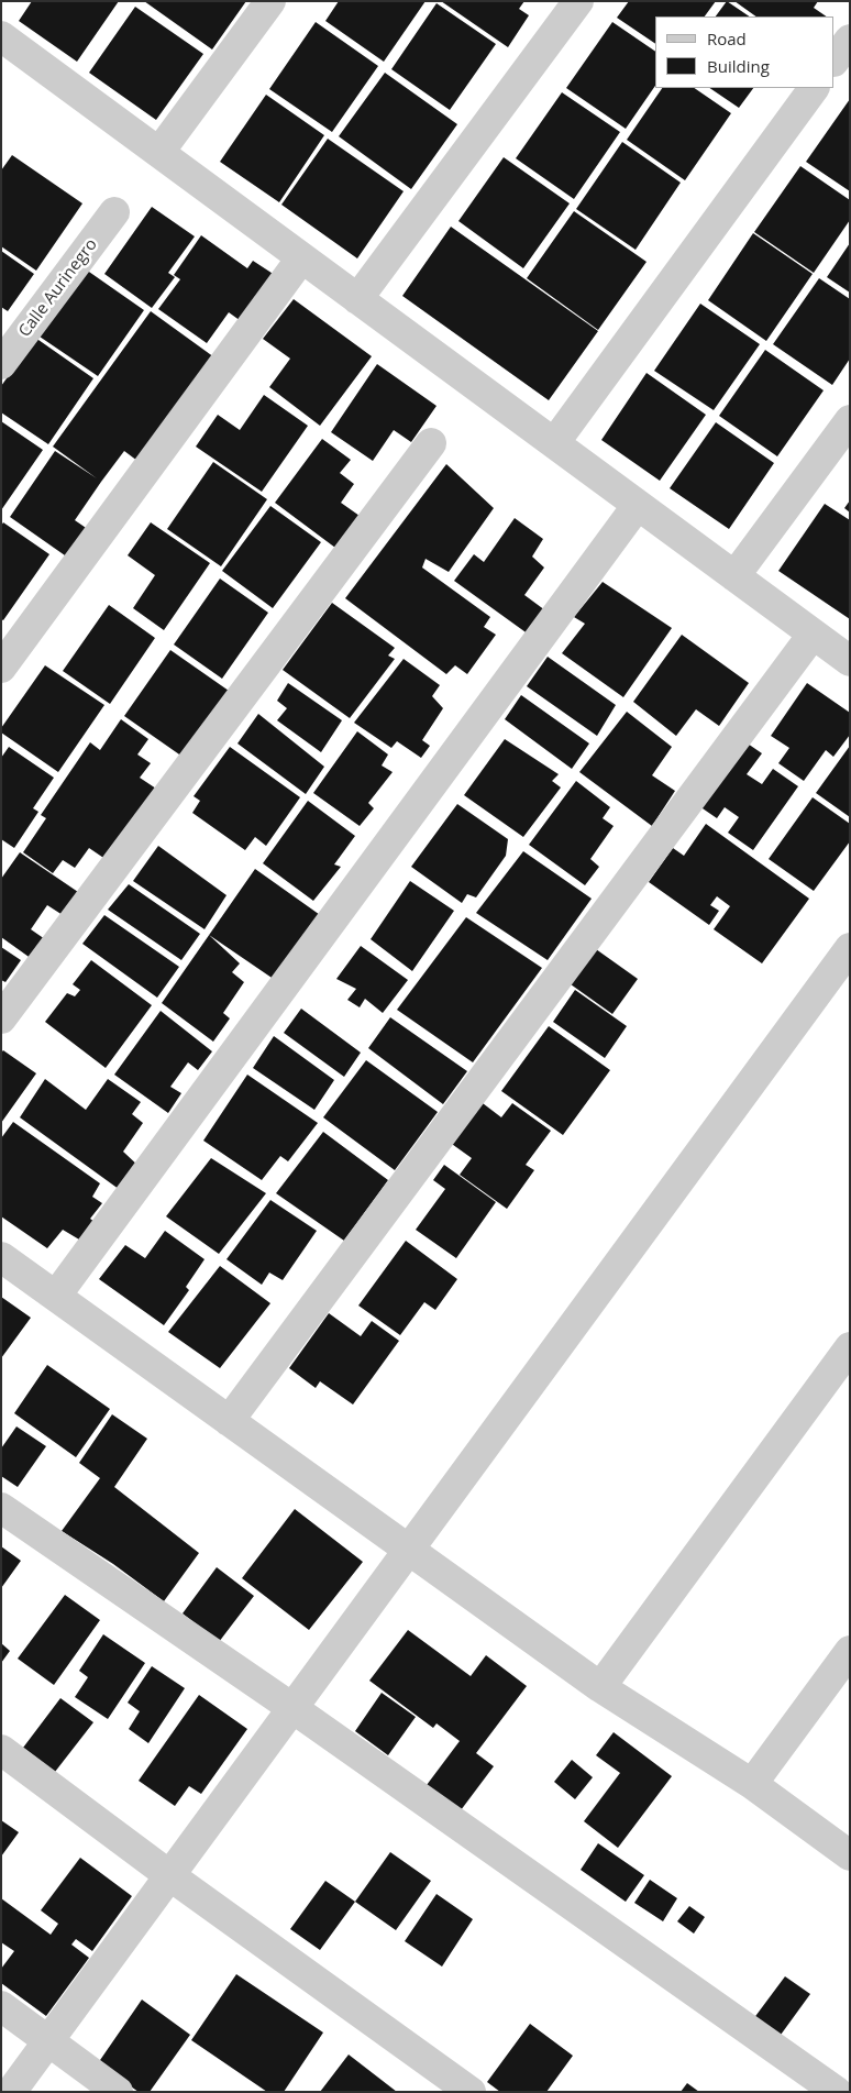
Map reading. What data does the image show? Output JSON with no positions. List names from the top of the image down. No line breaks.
{"streets":{"street":["Calle Aurinegro"]},"legend":["Road","Building"]}
